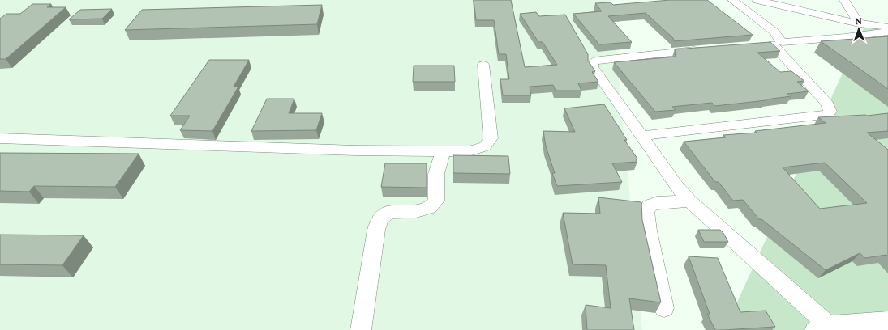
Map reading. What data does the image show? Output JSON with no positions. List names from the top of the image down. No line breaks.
{"north":"top"}
